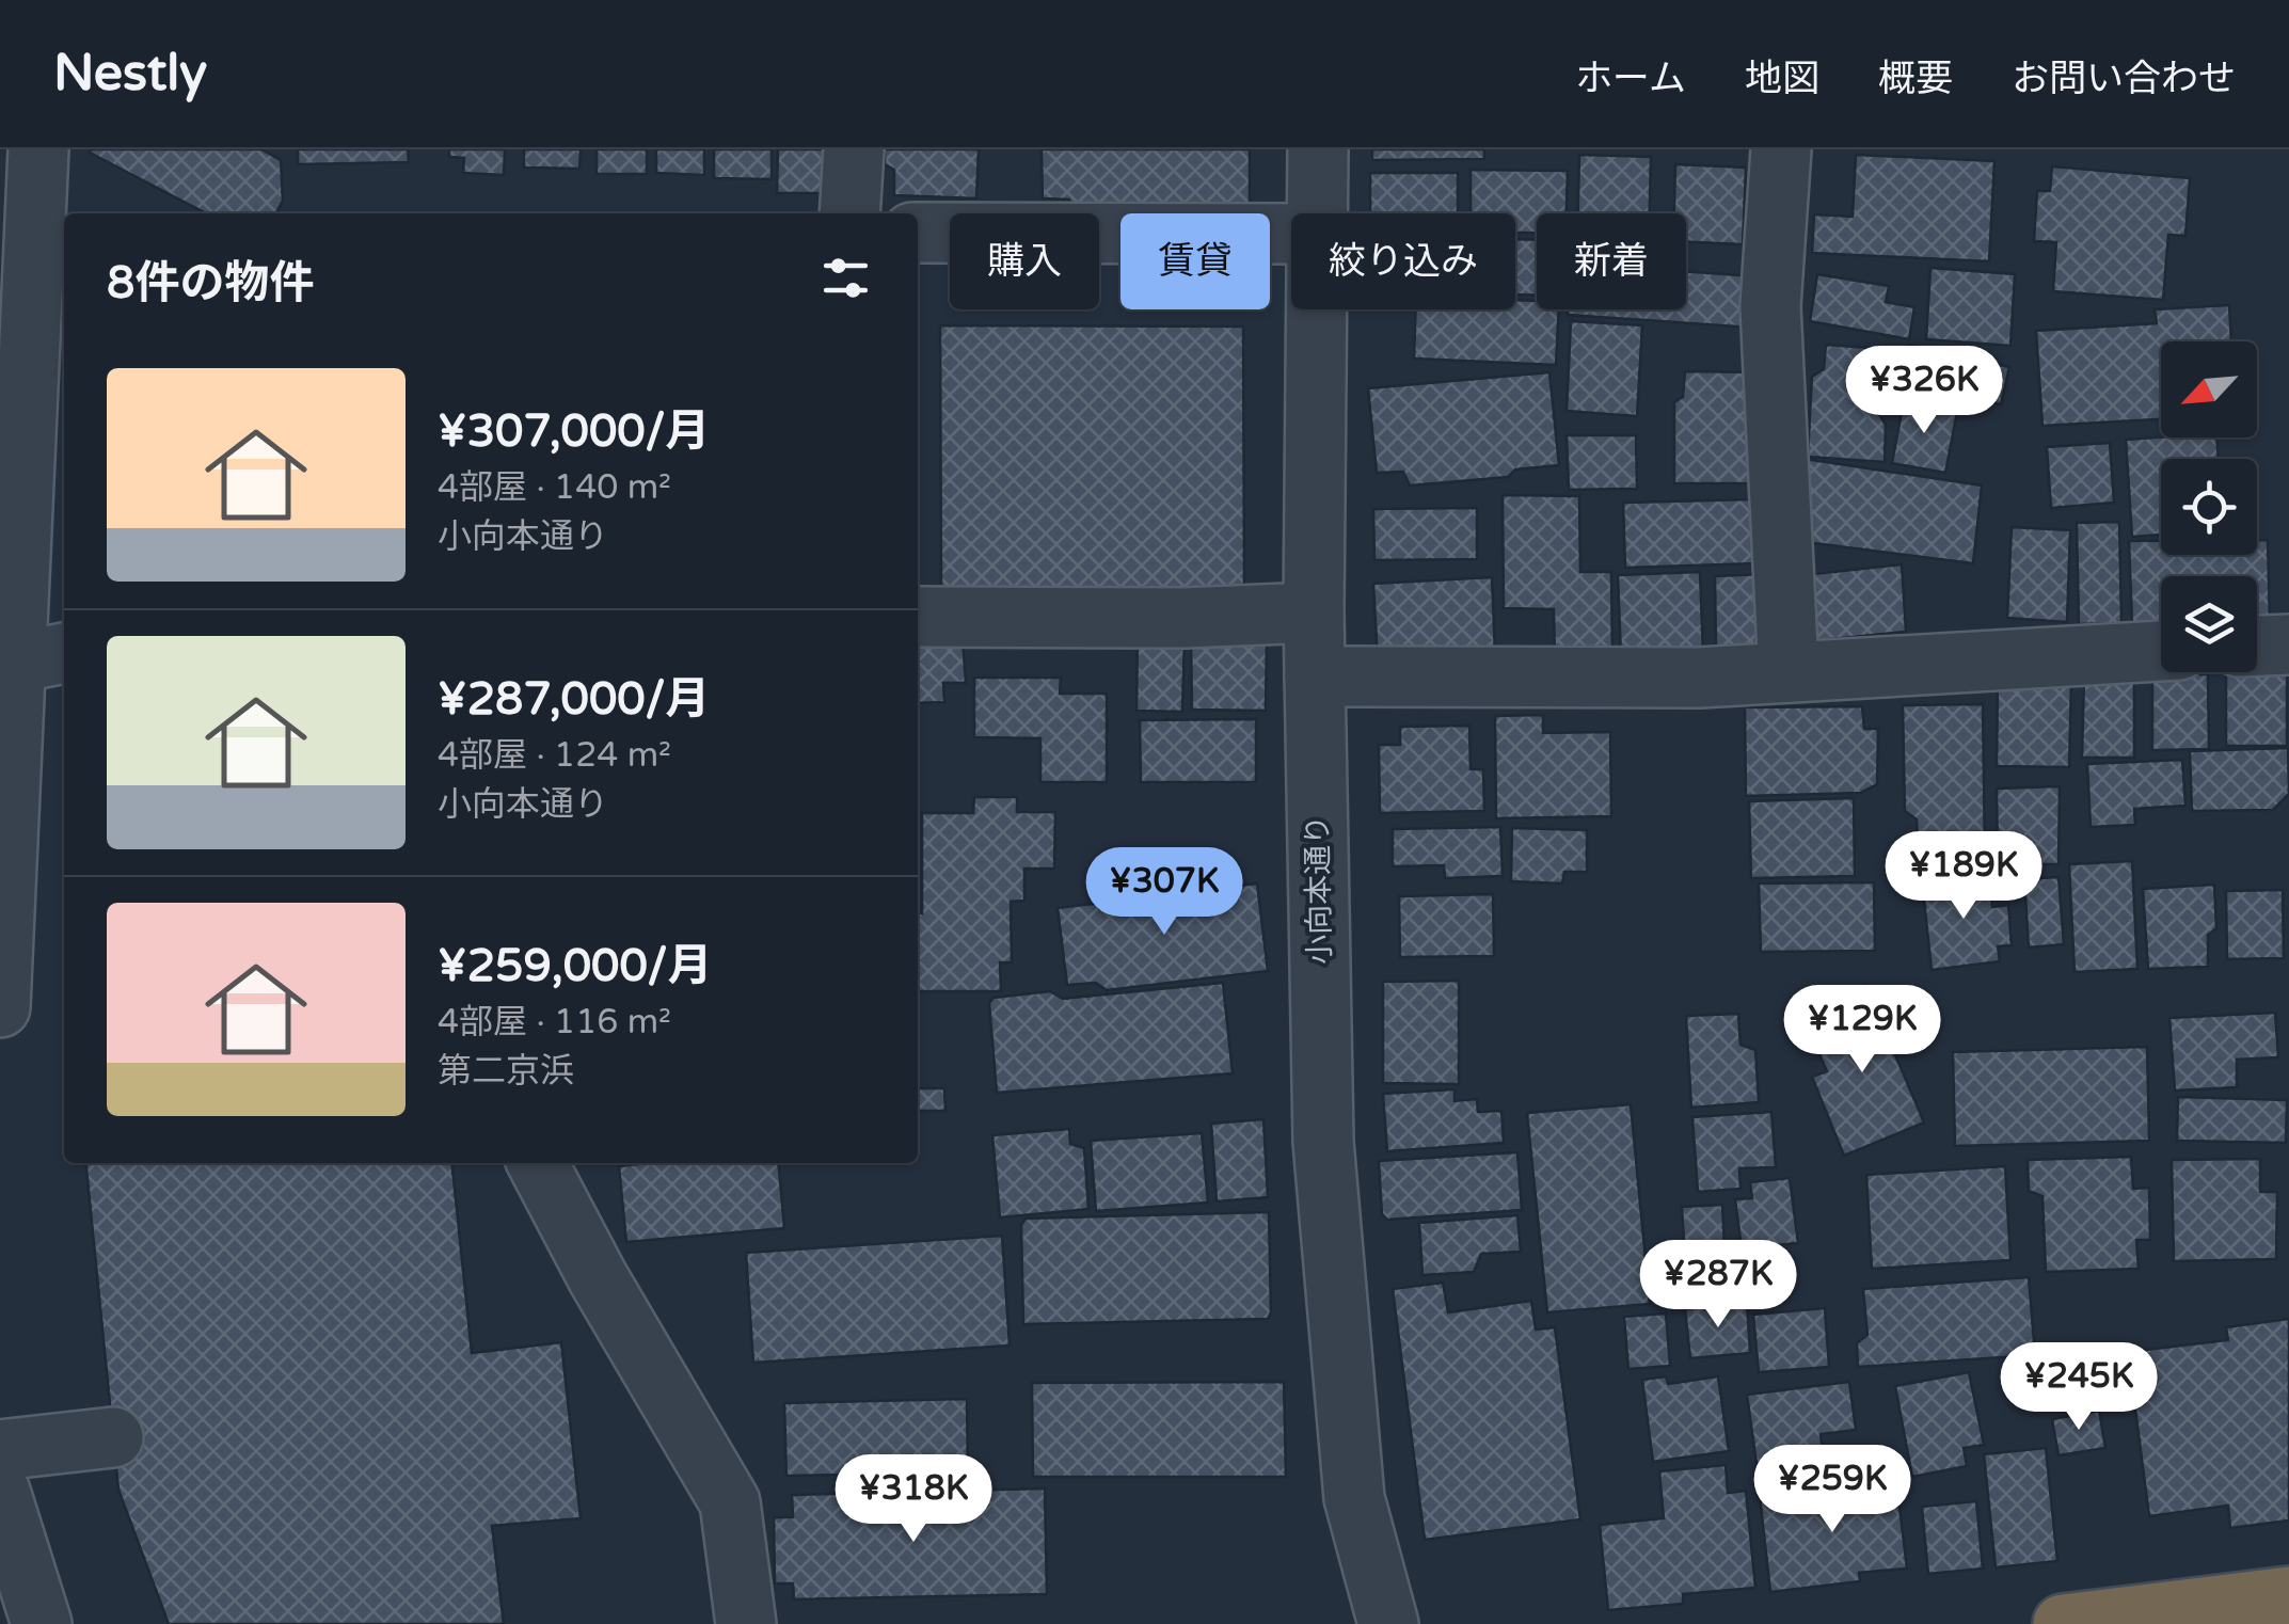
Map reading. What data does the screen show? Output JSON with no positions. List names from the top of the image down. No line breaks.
{"streets":{"street":["小向本通り"]},"north":"bottom left","page":{"header":"Nestly","nav":["ホーム","地図","概要","お問い合わせ"],"chip":["購入","賃貸","絞り込み","新着"],"heading":"8件の物件","list":[{"name":"¥307,000/月","note":"4部屋 · 140 m² · 小向本通り"},{"name":"¥287,000/月","note":"4部屋 · 124 m² · 小向本通り"},{"name":"¥259,000/月","note":"4部屋 · 116 m² · 第二京浜"}],"price":["¥326K","¥189K","¥307K","¥129K","¥287K","¥245K","¥259K","¥318K"]}}
